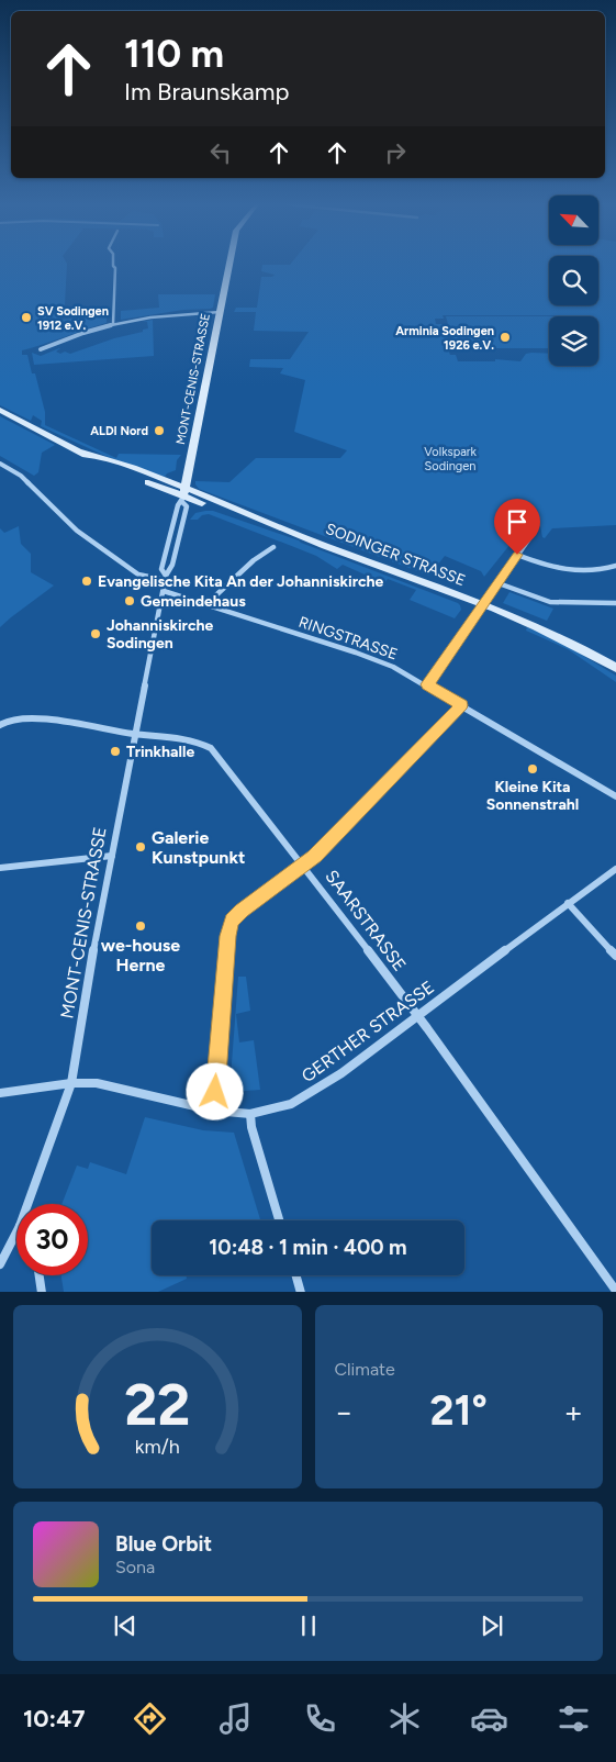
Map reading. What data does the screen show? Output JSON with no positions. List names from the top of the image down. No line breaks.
{"streets":{"main road":["MONT-CENIS-STRASSE","SODINGER STRASSE"],"street":["RINGSTRASSE","SAARSTRASSE","GERTHER STRASSE"]},"crossings":[["MONT-CENIS-STRASSE","SODINGER STRASSE"],["MONT-CENIS-STRASSE","RINGSTRASSE"],["MONT-CENIS-STRASSE","SAARSTRASSE"],["MONT-CENIS-STRASSE","GERTHER STRASSE"],["SAARSTRASSE","GERTHER STRASSE"]],"parks":["Volkspark Sodingen"],"places":["SV Sodingen 1912 e.V.","Arminia Sodingen 1926 e.V.","ALDI Nord","Evangelische Kita An der Johanniskirche","Gemeindehaus","Johanniskirche Sodingen","Trinkhalle","Kleine Kita Sonnenstrahl","Galerie Kunstpunkt","we-house Herne"],"north":"top left","page":{"turn":["110 m","Im Braunskamp"],"limit":"30","trip":"10:48 · 1 min · 400 m","tile":"Climate","heat":["−","21°","+"],"song":["Blue Orbit","Sona"],"tabs":"10:47","gauge":["22","km/h"]}}
